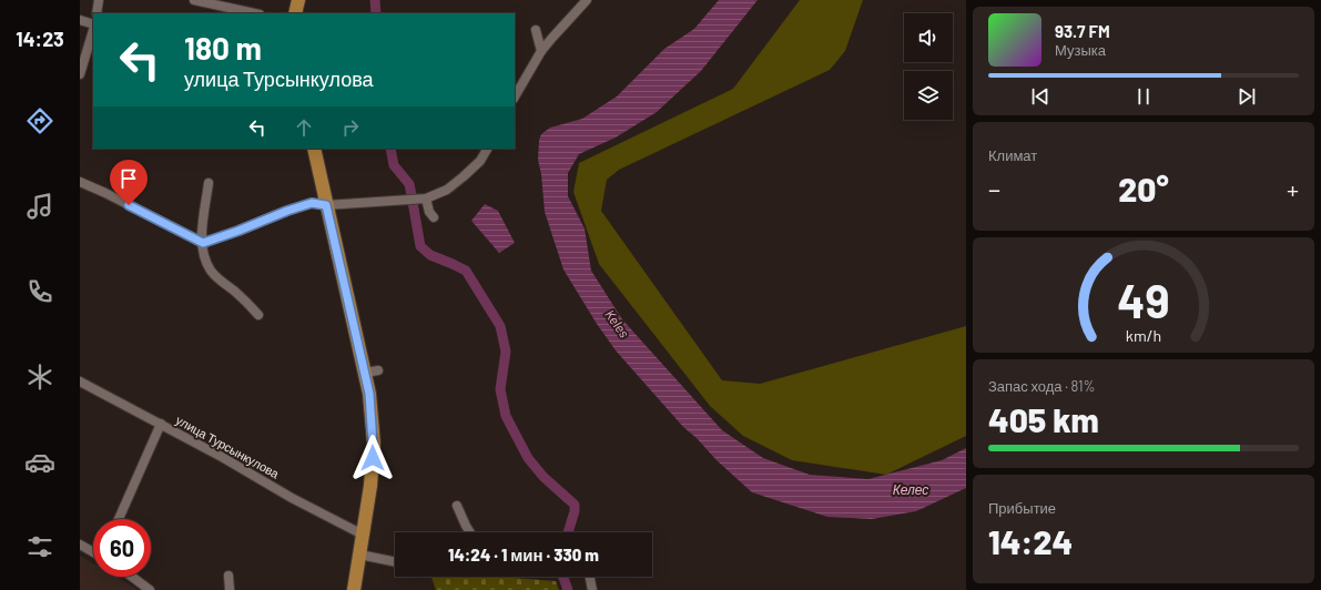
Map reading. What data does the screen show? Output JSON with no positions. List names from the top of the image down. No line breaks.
{"streets":{"street":["улица Турсынкулова"]},"water":["Keles","Келес"],"page":{"tabs":"14:23","turn":["180 m","улица Турсынкулова"],"song":["93.7 FM","Музыка"],"tile":["Климат",["Запас хода · 81%","405 km"],["Прибытие","14:24"]],"heat":["−","20°","+"],"limit":"60","trip":"14:24 · 1 мин · 330 m","gauge":["49","km/h"]}}
